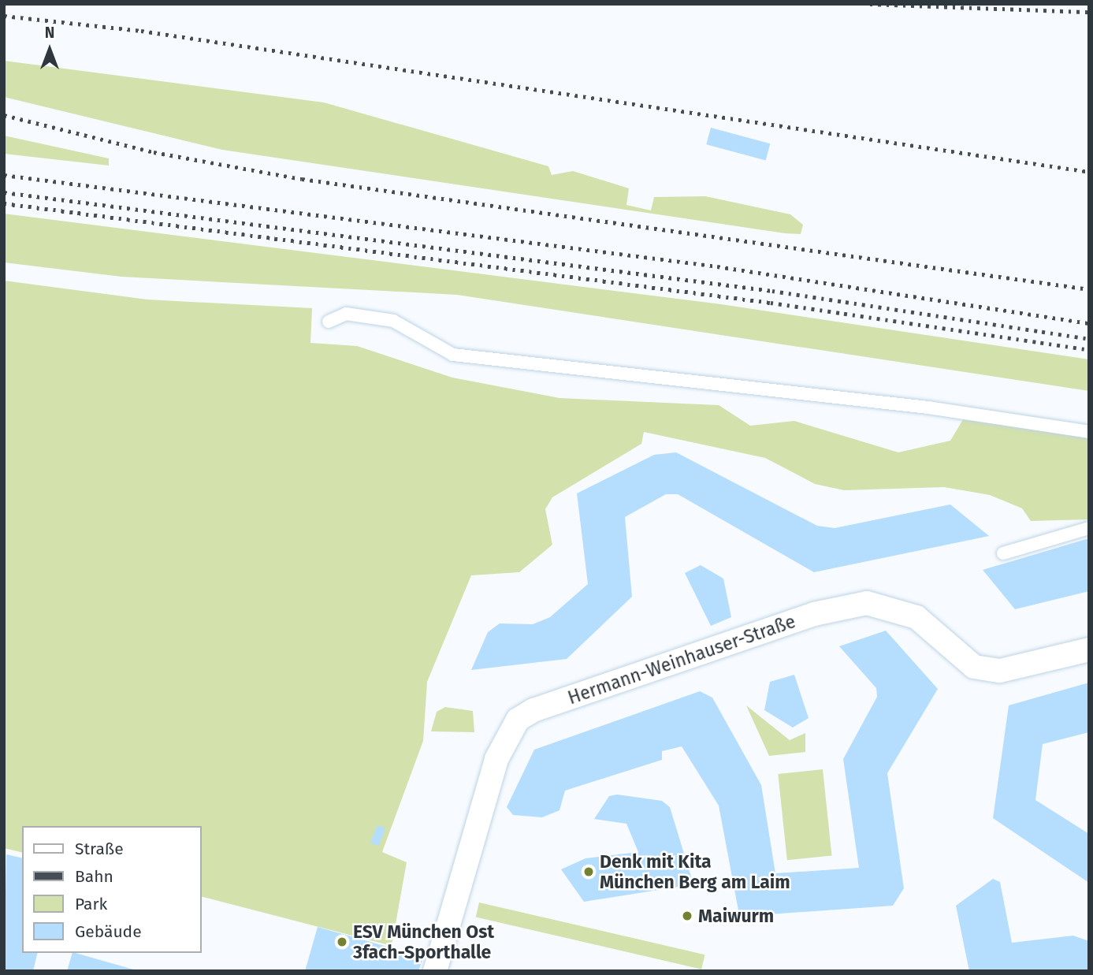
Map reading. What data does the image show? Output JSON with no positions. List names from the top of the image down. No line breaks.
{"streets":{"street":["Hermann-Weinhauser-Straße"]},"places":["Denk mit Kita München Berg am Laim","Maiwurm","ESV München Ost 3fach-Sporthalle"],"legend":["Straße","Bahn","Park","Gebäude"],"north":"top"}
